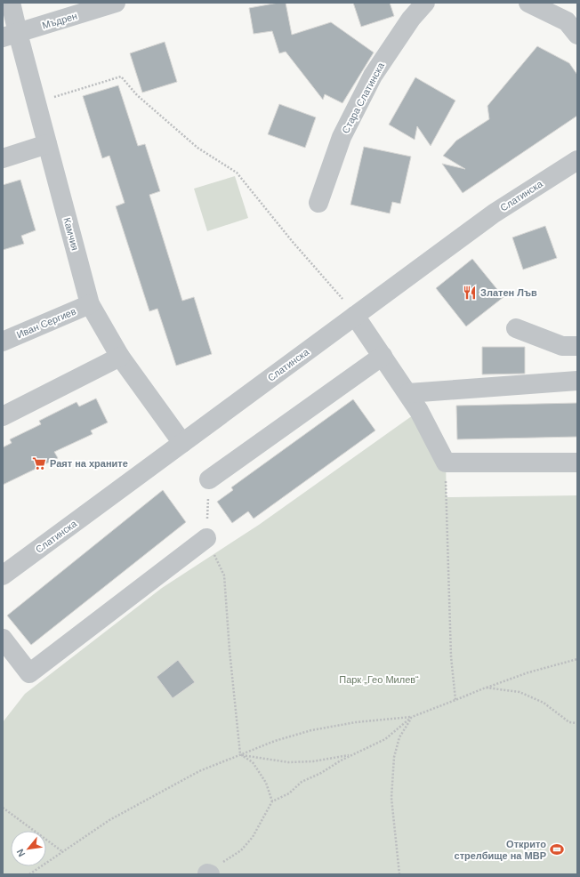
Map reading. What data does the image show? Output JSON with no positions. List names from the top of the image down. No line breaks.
{"streets":{"street":["Мъдрен","Стара Слатинска","Слатинска","Камчия","Иван Сергиев"]},"crossings":[["Мъдрен","Камчия"],["Слатинска","Камчия"],["Камчия","Иван Сергиев"]],"parks":["Парк „Гео Милев“"],"places":{"restaurant":["Златен Лъв"],"supermarket":["Раят на храните"],"sports":["Открито стрелбище на МВР"]},"north":"bottom left"}
